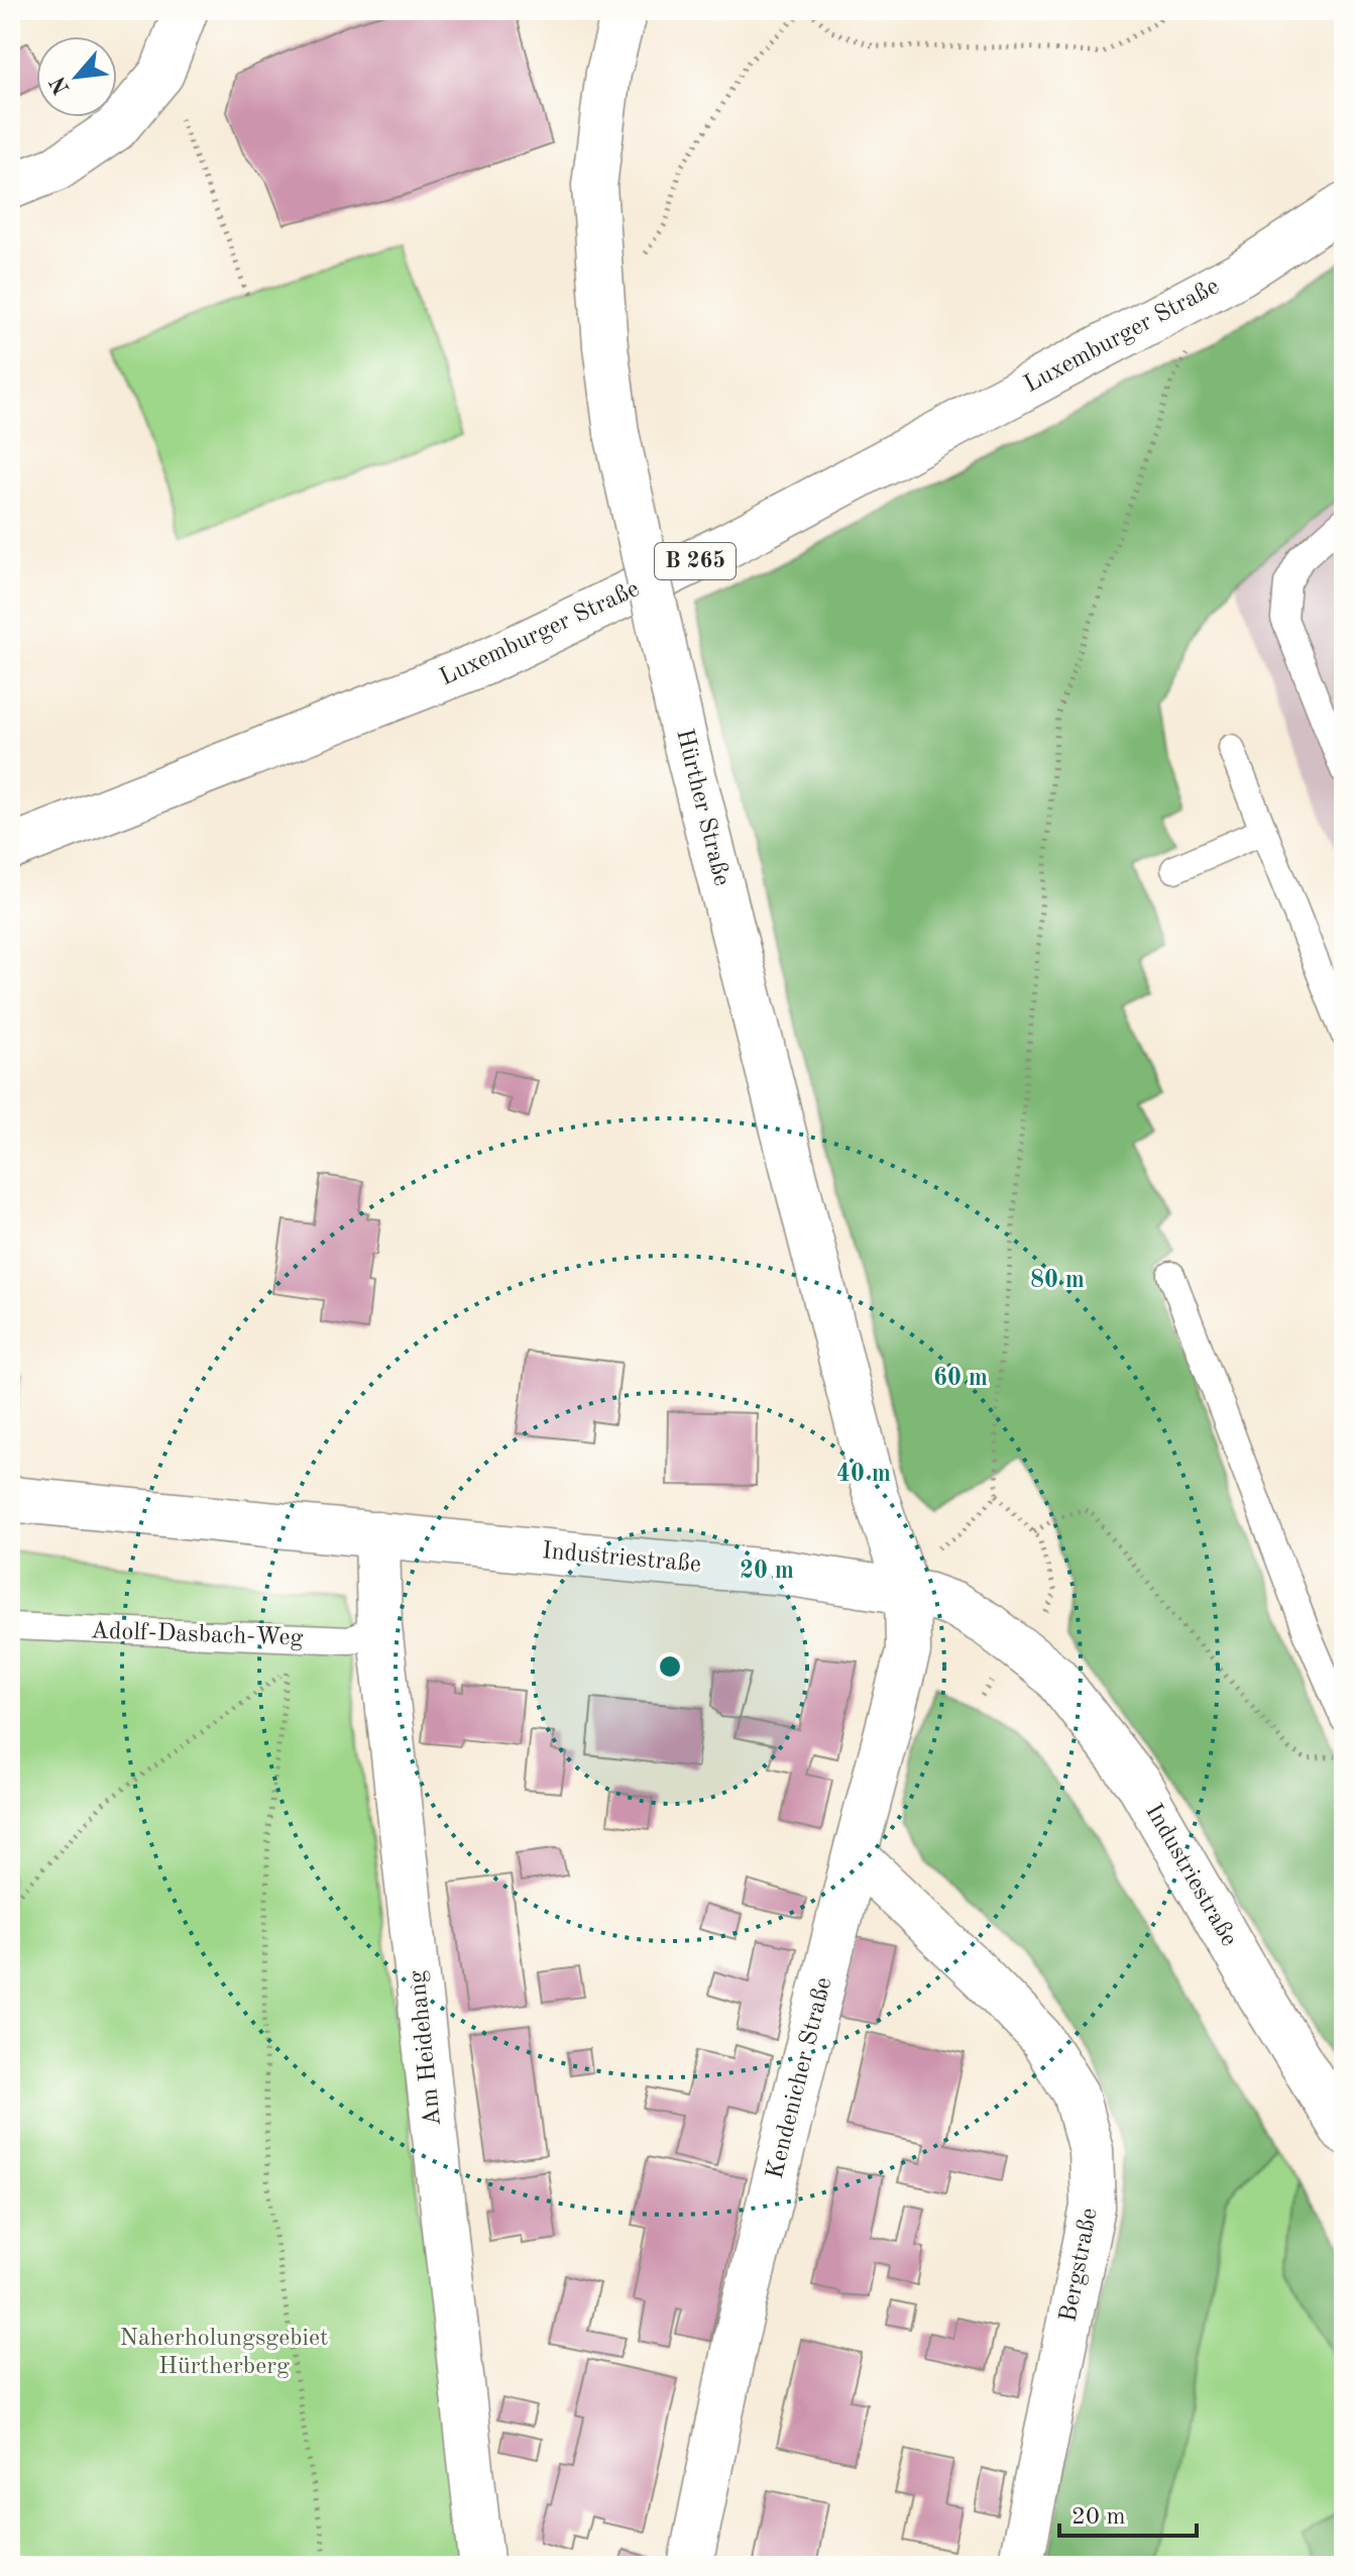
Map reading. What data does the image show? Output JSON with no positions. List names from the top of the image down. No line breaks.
{"streets":{"street":["Luxemburger Straße","B 265","Hürther Straße","Industriestraße","Am Heidehang","Kendenicher Straße","Bergstraße"],"lane":["Adolf-Dasbach-Weg"]},"crossings":[["Hürther Straße","Industriestraße"],["Hürther Straße","Kendenicher Straße"],["Industriestraße","Am Heidehang"],["Industriestraße","Kendenicher Straße"],["Adolf-Dasbach-Weg","Am Heidehang"],["Kendenicher Straße","Bergstraße"]],"parks":["Naherholungsgebiet Hürtherberg"],"scale_bar":"20 m","north":"bottom left","rings":["80 m","60 m","40 m","20 m"]}
